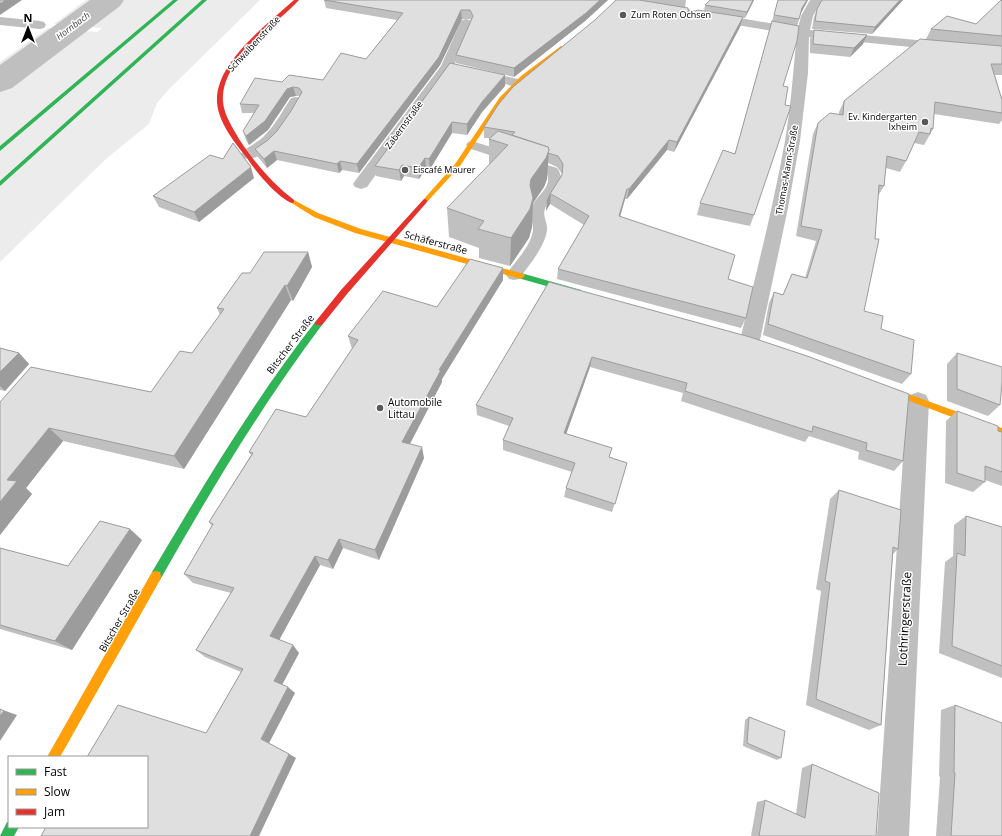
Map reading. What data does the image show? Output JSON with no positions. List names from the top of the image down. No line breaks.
{"streets":{"main road":["Schwalbenstraße","Schäferstraße","Bitscher Straße"],"street":["Zabernstraße","Thomas-Mann-Straße","Lothringerstraße"]},"crossings":[["Schwalbenstraße","Schäferstraße"],["Schwalbenstraße","Bitscher Straße"],["Schäferstraße","Bitscher Straße"]],"water":["Hornbach"],"places":["Zum Roten Ochsen","Ev. Kindergarten Ixheim","Eiscafé Maurer","Automobile Littau"],"legend":["Fast","Slow","Jam"],"north":"top"}
